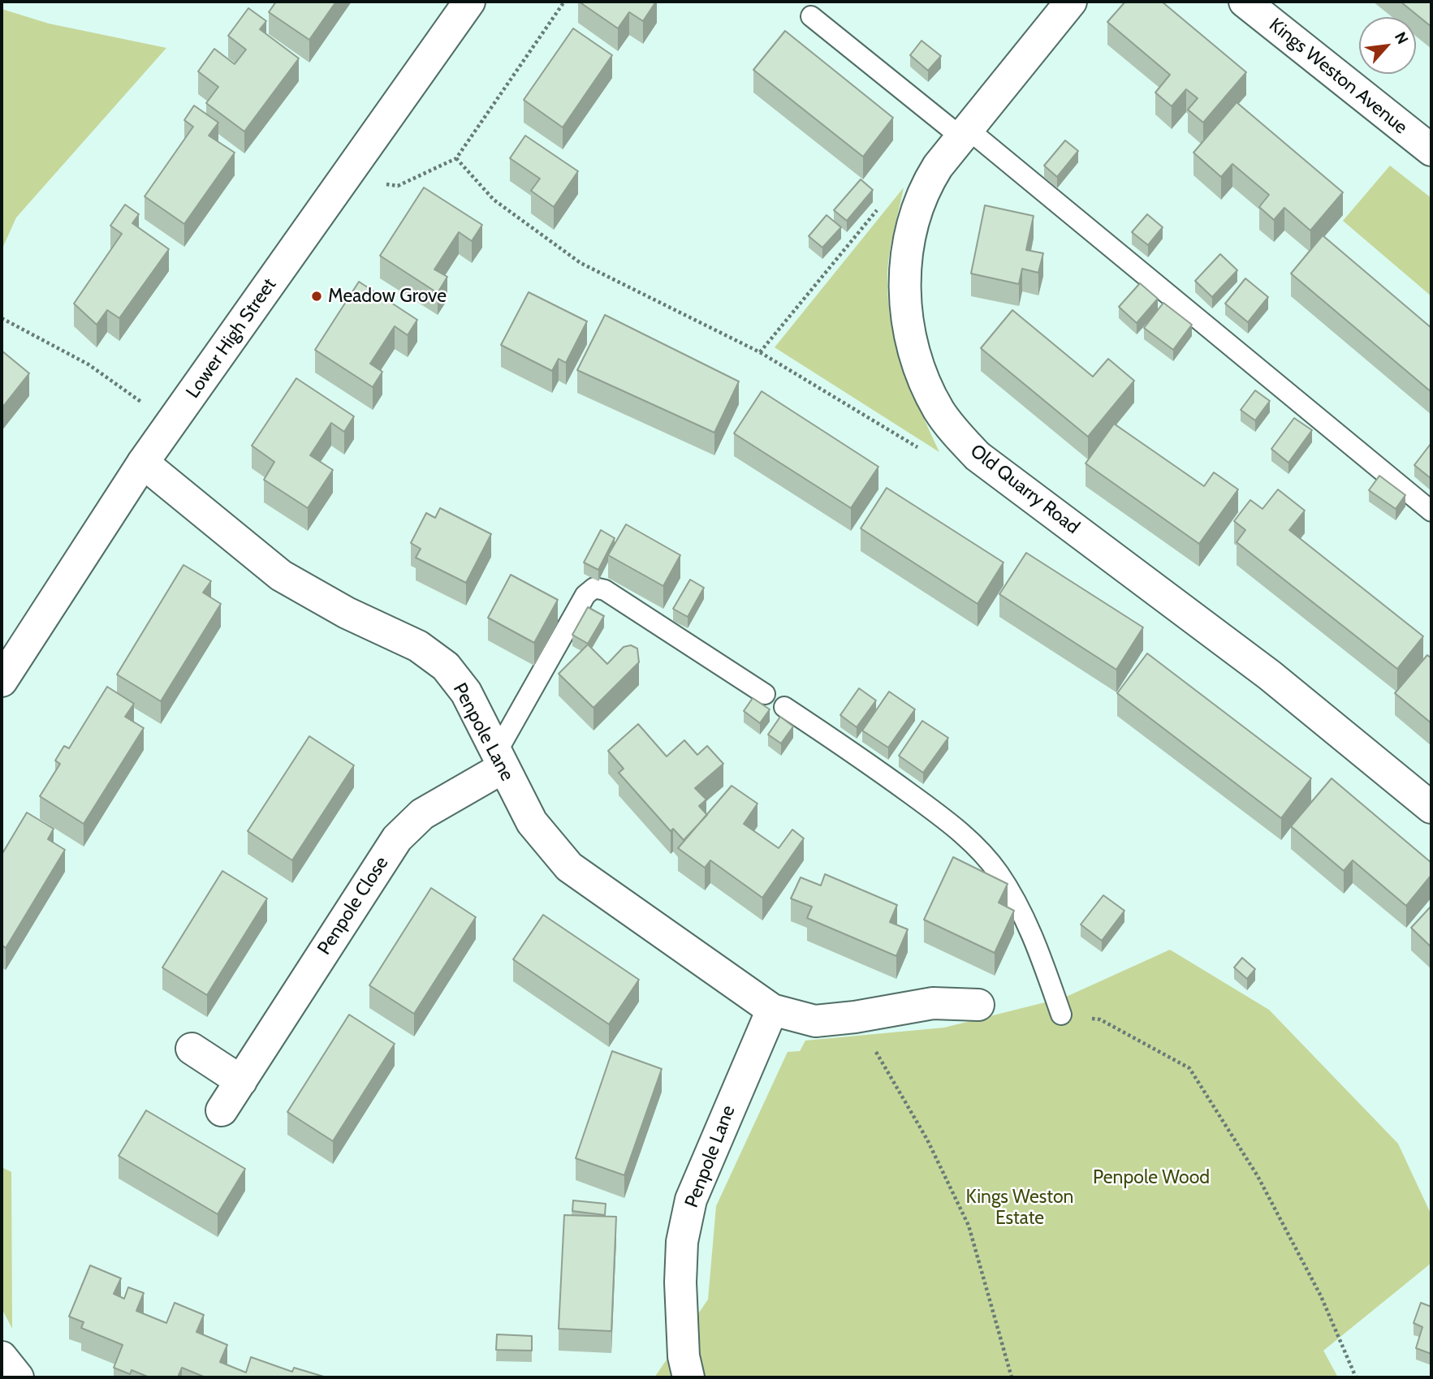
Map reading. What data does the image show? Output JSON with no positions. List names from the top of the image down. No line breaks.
{"streets":{"street":["Kings Weston Avenue","Lower High Street","Old Quarry Road","Penpole Lane","Penpole Close"]},"crossings":[["Lower High Street","Penpole Lane"],["Penpole Lane","Penpole Close"]],"parks":["Penpole Wood","Kings Weston Estate"],"places":["Meadow Grove"],"north":"top right"}
